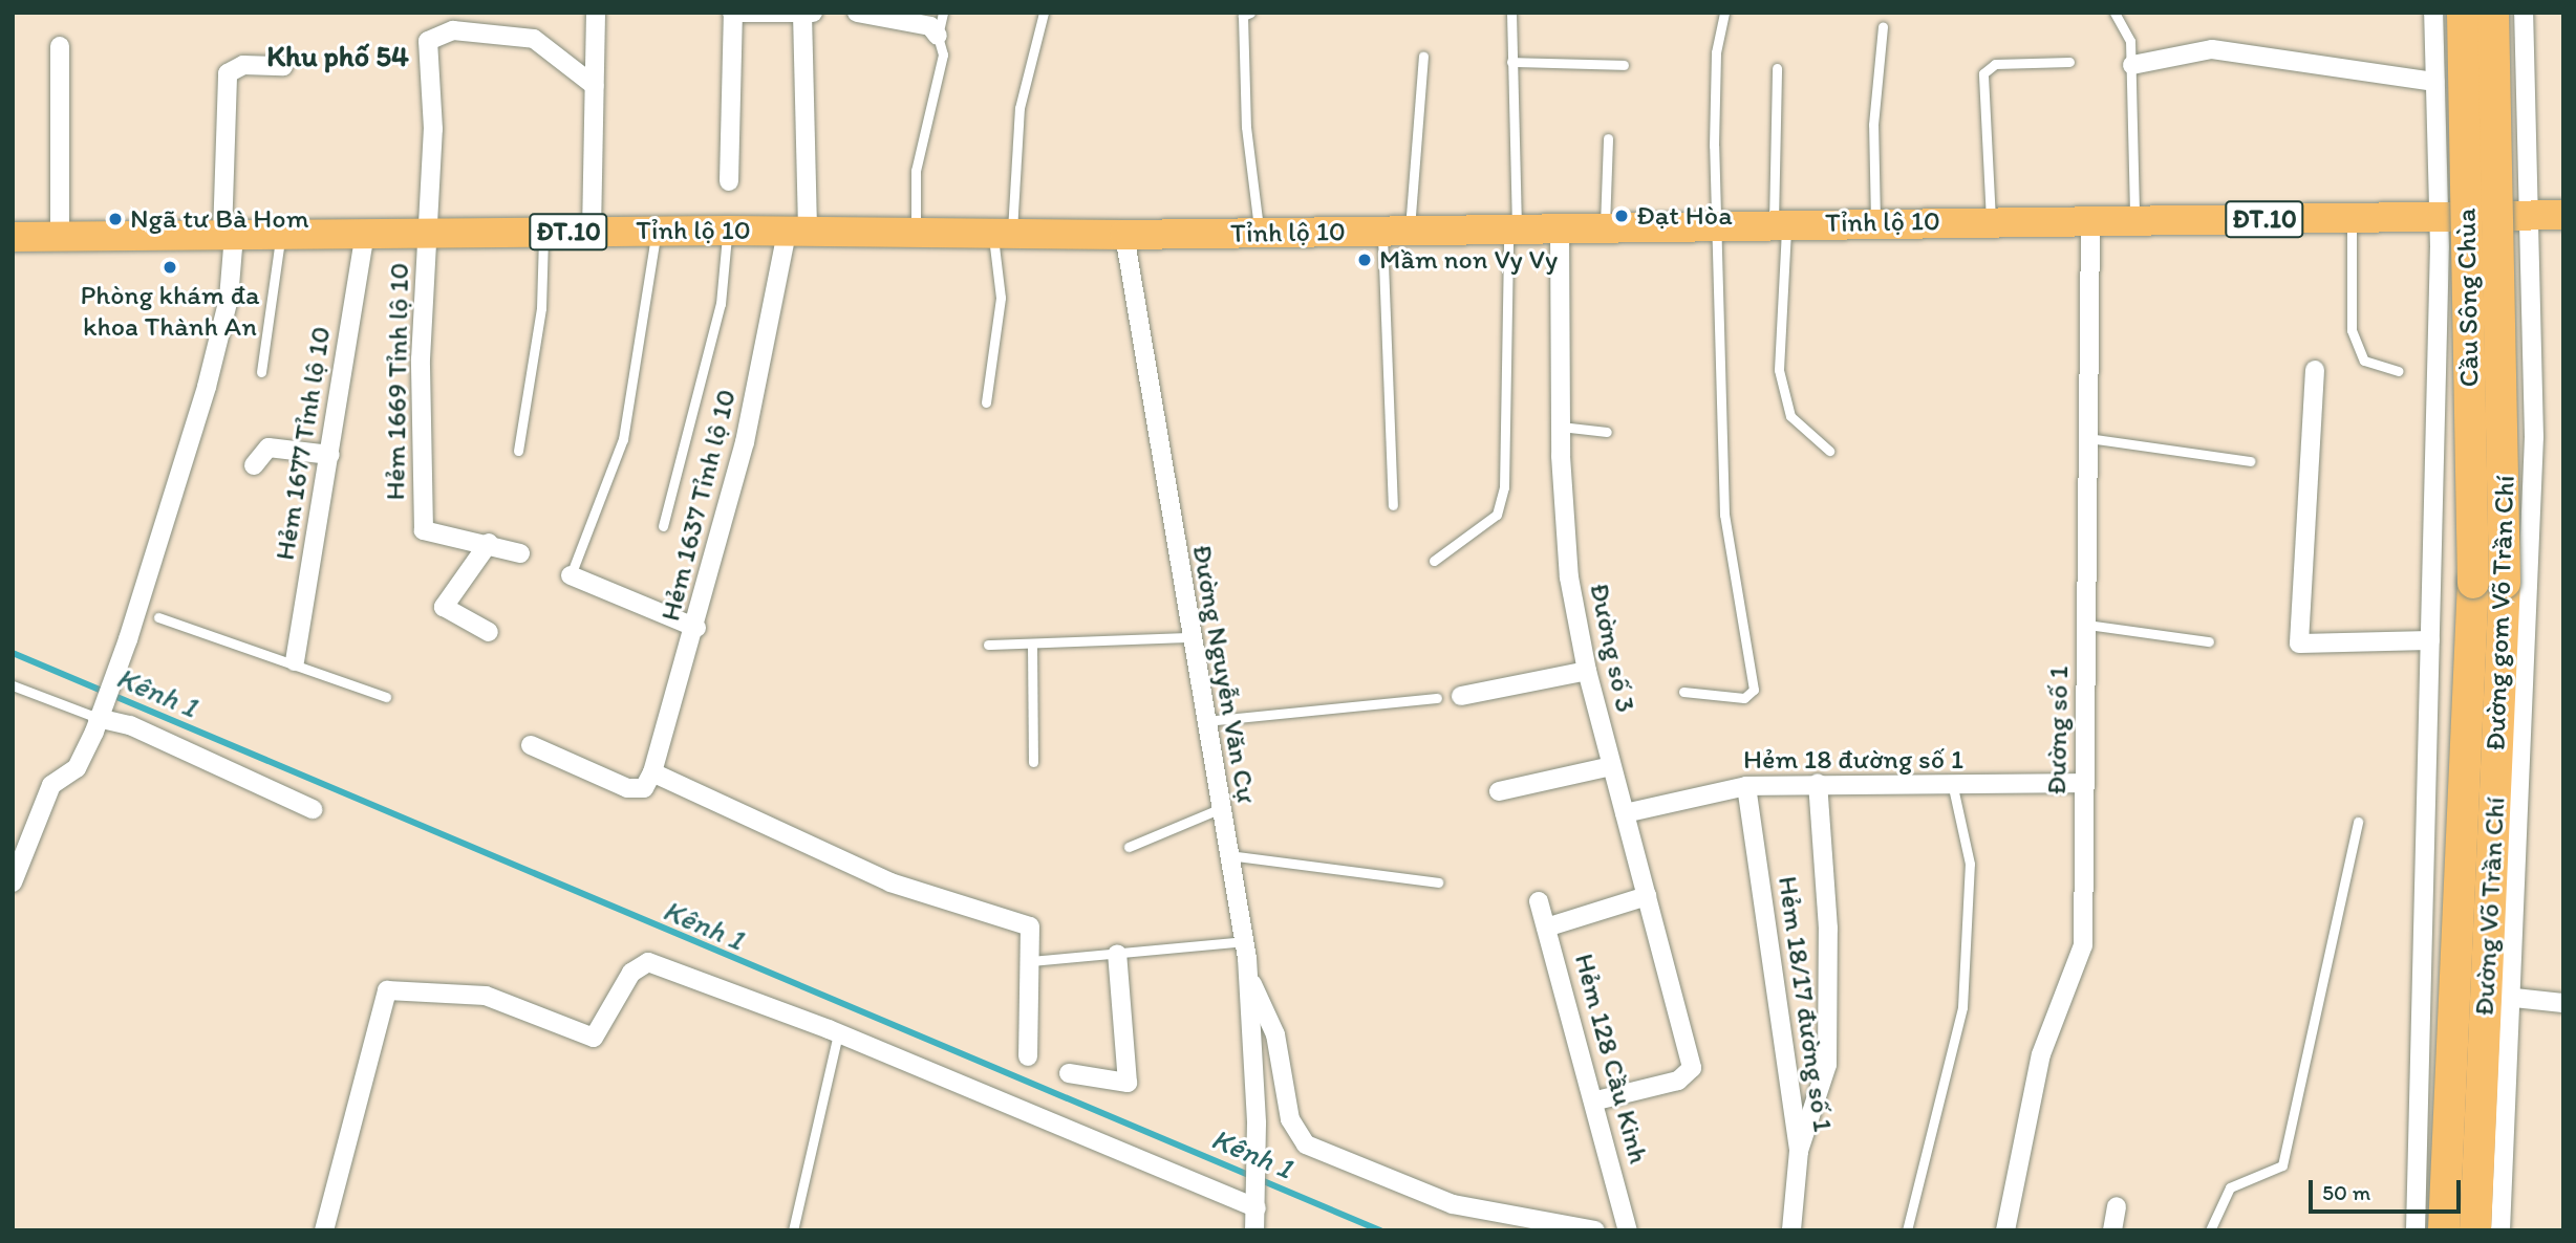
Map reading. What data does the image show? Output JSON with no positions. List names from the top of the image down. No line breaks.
{"streets":{"highway":["Cầu Sông Chùa","Đường Võ Trần Chí"],"main road":["ĐT.10","Tỉnh lộ 10"],"street":["Hẻm 1669 Tỉnh lộ 10","Hẻm 1677 Tỉnh lộ 10","Hẻm 1637 Tỉnh lộ 10","Đường gom Võ Trần Chí","Đường số 3","Đường Nguyễn Văn Cự","Đường số 1","Hẻm 18 đường số 1","Hẻm 18/17 đường số 1","Hẻm 128 Cầu Kinh"]},"crossings":[["Tỉnh lộ 10","Hẻm 1669 Tỉnh lộ 10"],["Tỉnh lộ 10","Hẻm 1677 Tỉnh lộ 10"],["Tỉnh lộ 10","Hẻm 1637 Tỉnh lộ 10"],["Tỉnh lộ 10","Đường gom Võ Trần Chí"],["Tỉnh lộ 10","Đường số 3"],["Tỉnh lộ 10","Đường Nguyễn Văn Cự"],["Tỉnh lộ 10","Đường số 1"],["Cầu Sông Chùa","Đường Võ Trần Chí"],["Đường số 3","Hẻm 18 đường số 1"],["Đường số 3","Hẻm 128 Cầu Kinh"],["Đường số 1","Hẻm 18 đường số 1"],["Hẻm 18 đường số 1","Hẻm 18/17 đường số 1"]],"districts":["Khu phố 54"],"water":["Kênh 1"],"places":["Đạt Hòa","Ngã tư Bà Hom","Mầm non Vy Vy","Phòng khám đa khoa Thành An"],"scale_bar":"50 m"}
